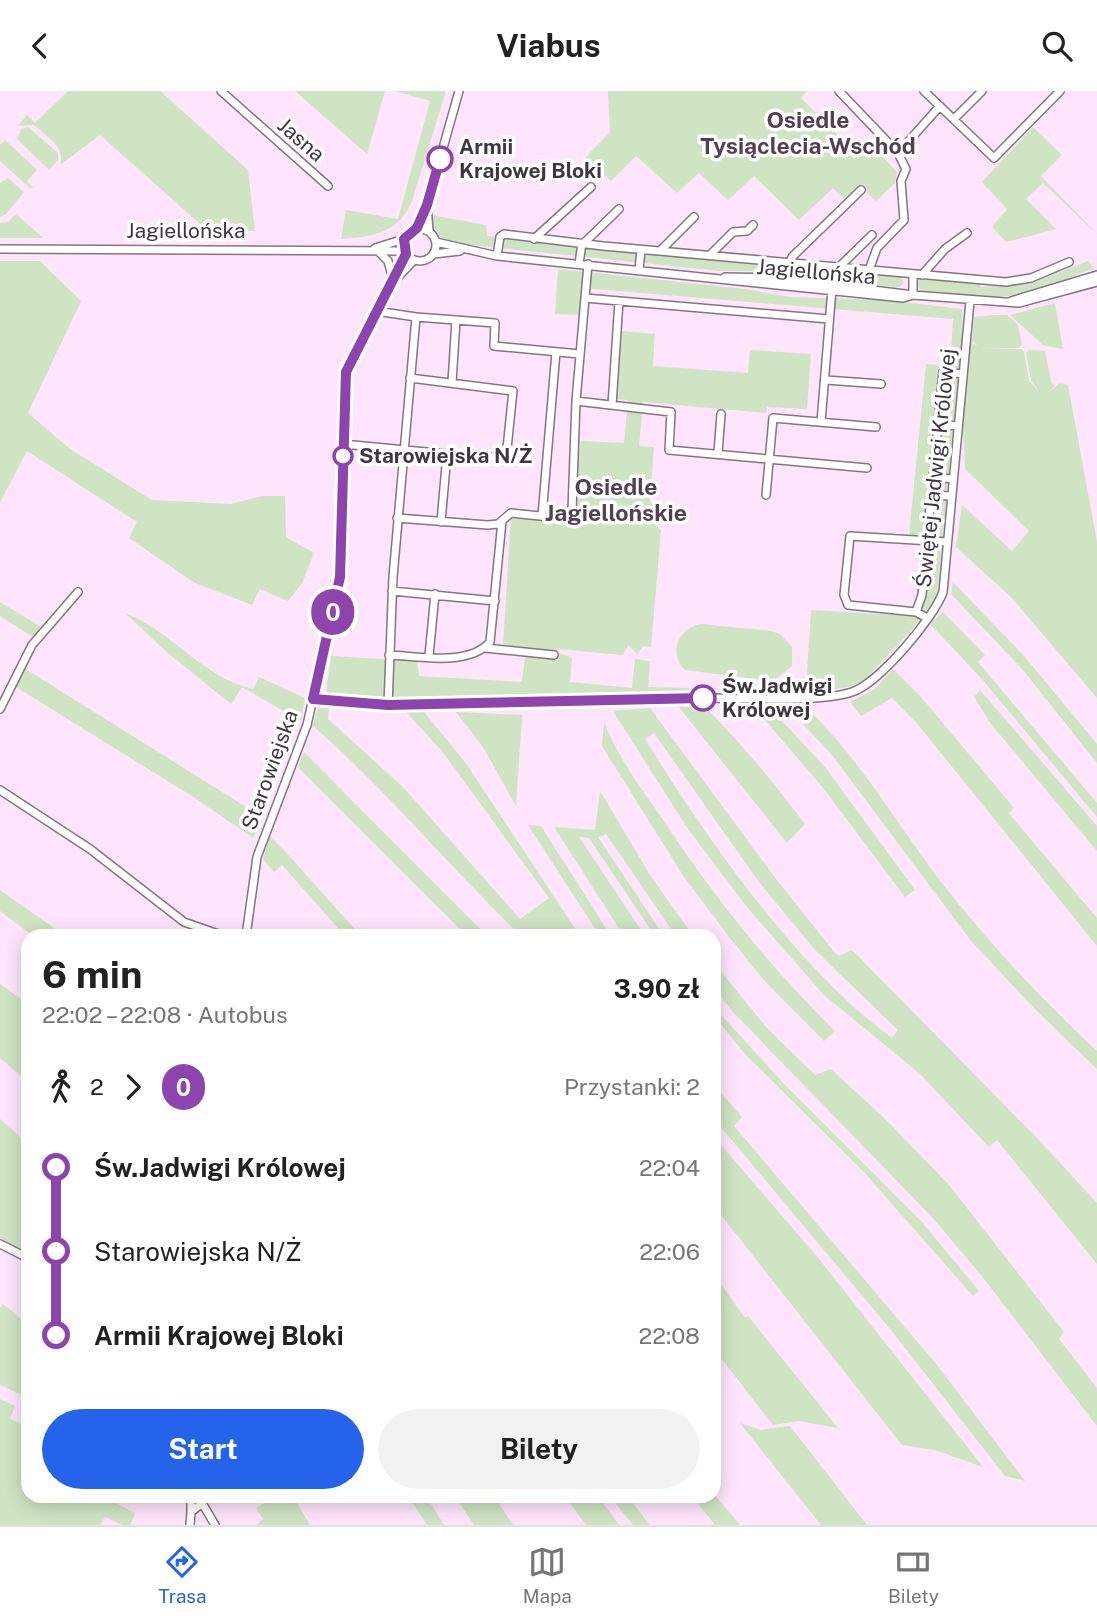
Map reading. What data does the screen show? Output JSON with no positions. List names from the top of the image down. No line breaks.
{"streets":{"street":["Jasna","Jagiellońska","Świętej Jadwigi Królowej","Starowiejska"]},"crossings":[["Jagiellońska","Świętej Jadwigi Królowej"],["Jagiellońska","Starowiejska"],["Świętej Jadwigi Królowej","Starowiejska"]],"districts":["Osiedle Tysiąclecia-Wschód","Osiedle Jagiellońskie"],"places":["Armii Krajowej Bloki","Starowiejska N/Ż","Św.Jadwigi Królowej"],"lines":["bus line 0"],"page":{"header":"Viabus","on_map":"0","heading":["6 min","22:02 – 22:08 · Autobus","3.90 zł"],"legs":["2","0","Przystanki: 2"],"list":[{"name":"Św.Jadwigi Królowej","value":"22:04"},{"name":"Starowiejska N/Ż","value":"22:06"},{"name":"Armii Krajowej Bloki","value":"22:08"}],"buttons":["Start","Bilety"],"tabs":["Trasa","Mapa","Bilety"]}}
